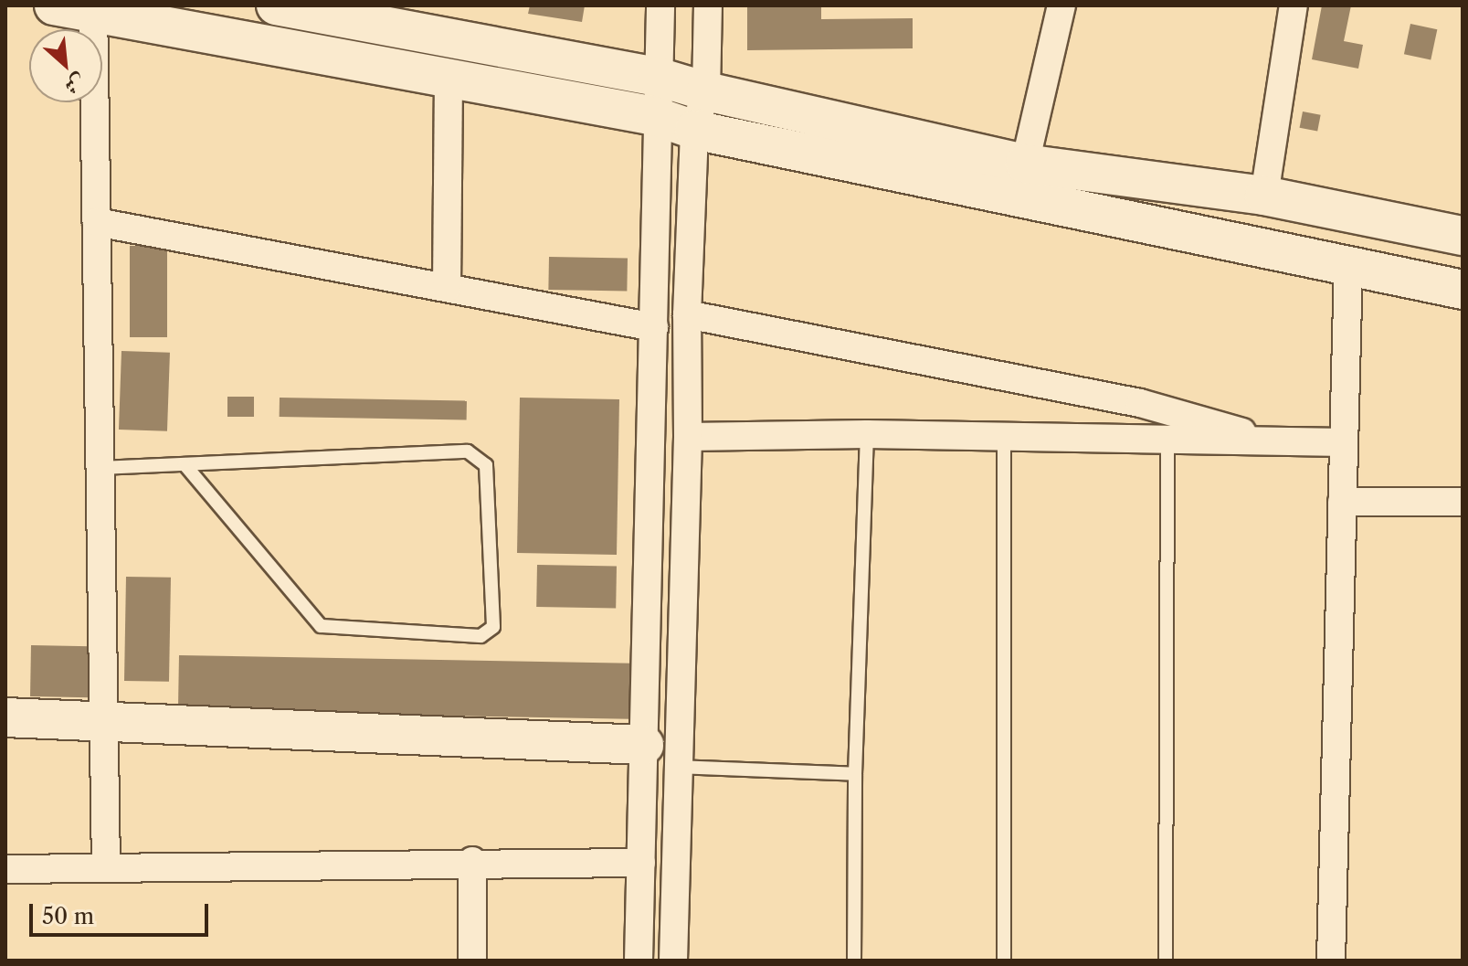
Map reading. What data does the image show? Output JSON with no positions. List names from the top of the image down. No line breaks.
{"scale_bar":"50 m","north":"bottom right"}
